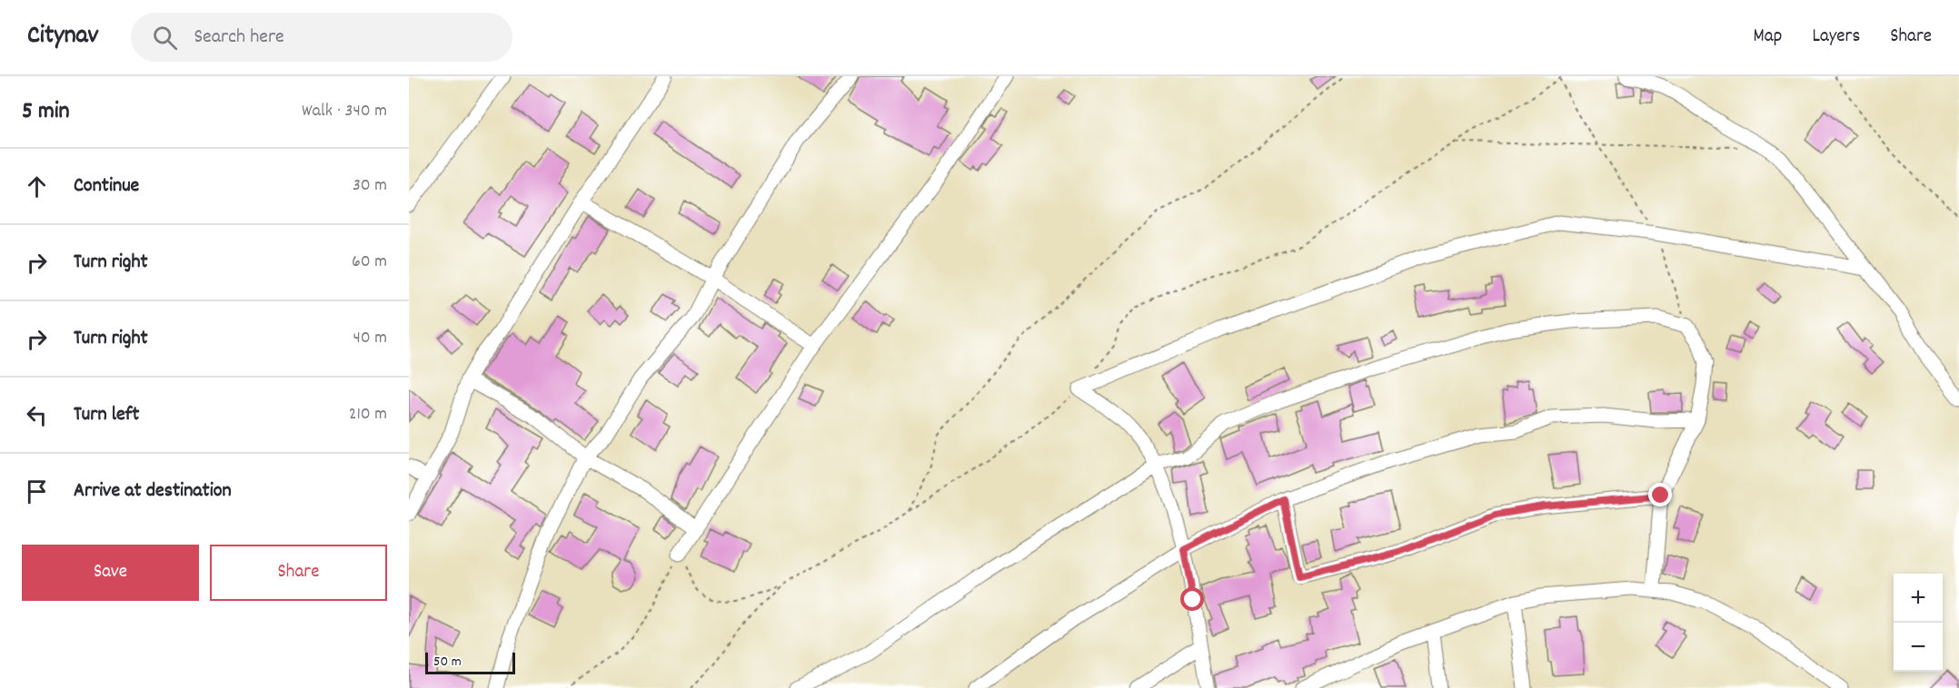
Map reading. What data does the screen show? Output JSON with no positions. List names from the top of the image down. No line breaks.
{"scale_bar":"50 m","page":{"header":"Citynav","search":"Search here","nav":["Map","Layers","Share"],"heading":["5 min","Walk · 340 m"],"list":[["Continue","30 m"],["Turn right","60 m"],["Turn right","40 m"],["Turn left","210 m"],"Arrive at destination"],"buttons":["Save","Share"],"map_buttons":["+","−"],"scale":"50 m"}}
